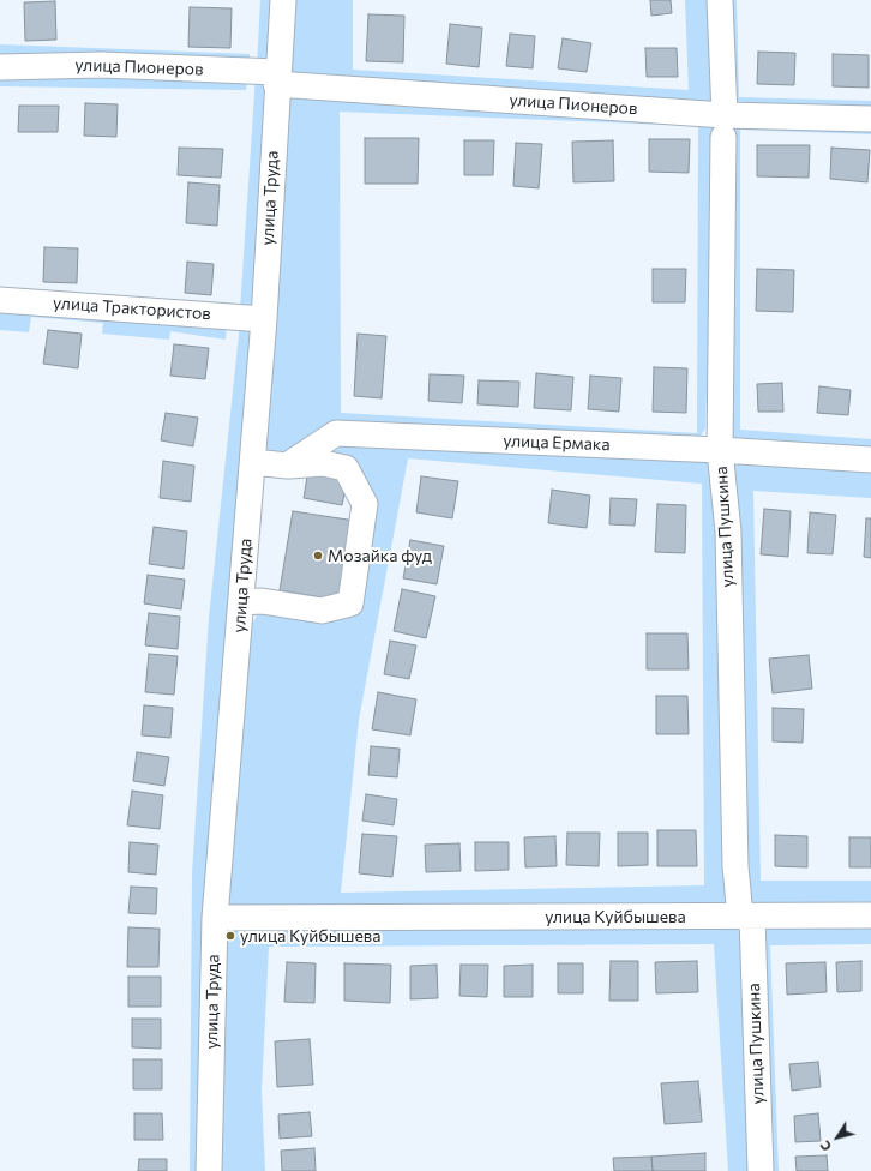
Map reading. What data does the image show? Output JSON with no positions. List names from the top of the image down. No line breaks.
{"streets":{"street":["улица Пионеров","улица Труда","улица Трактористов","улица Ермака","улица Пушкина","улица Куйбышева"]},"crossings":[["улица Пионеров","улица Труда"],["улица Пионеров","улица Пушкина"],["улица Труда","улица Трактористов"],["улица Труда","улица Куйбышева"],["улица Ермака","улица Пушкина"],["улица Пушкина","улица Куйбышева"]],"places":["Мозайка фуд","улица Куйбышева"],"north":"bottom left"}
